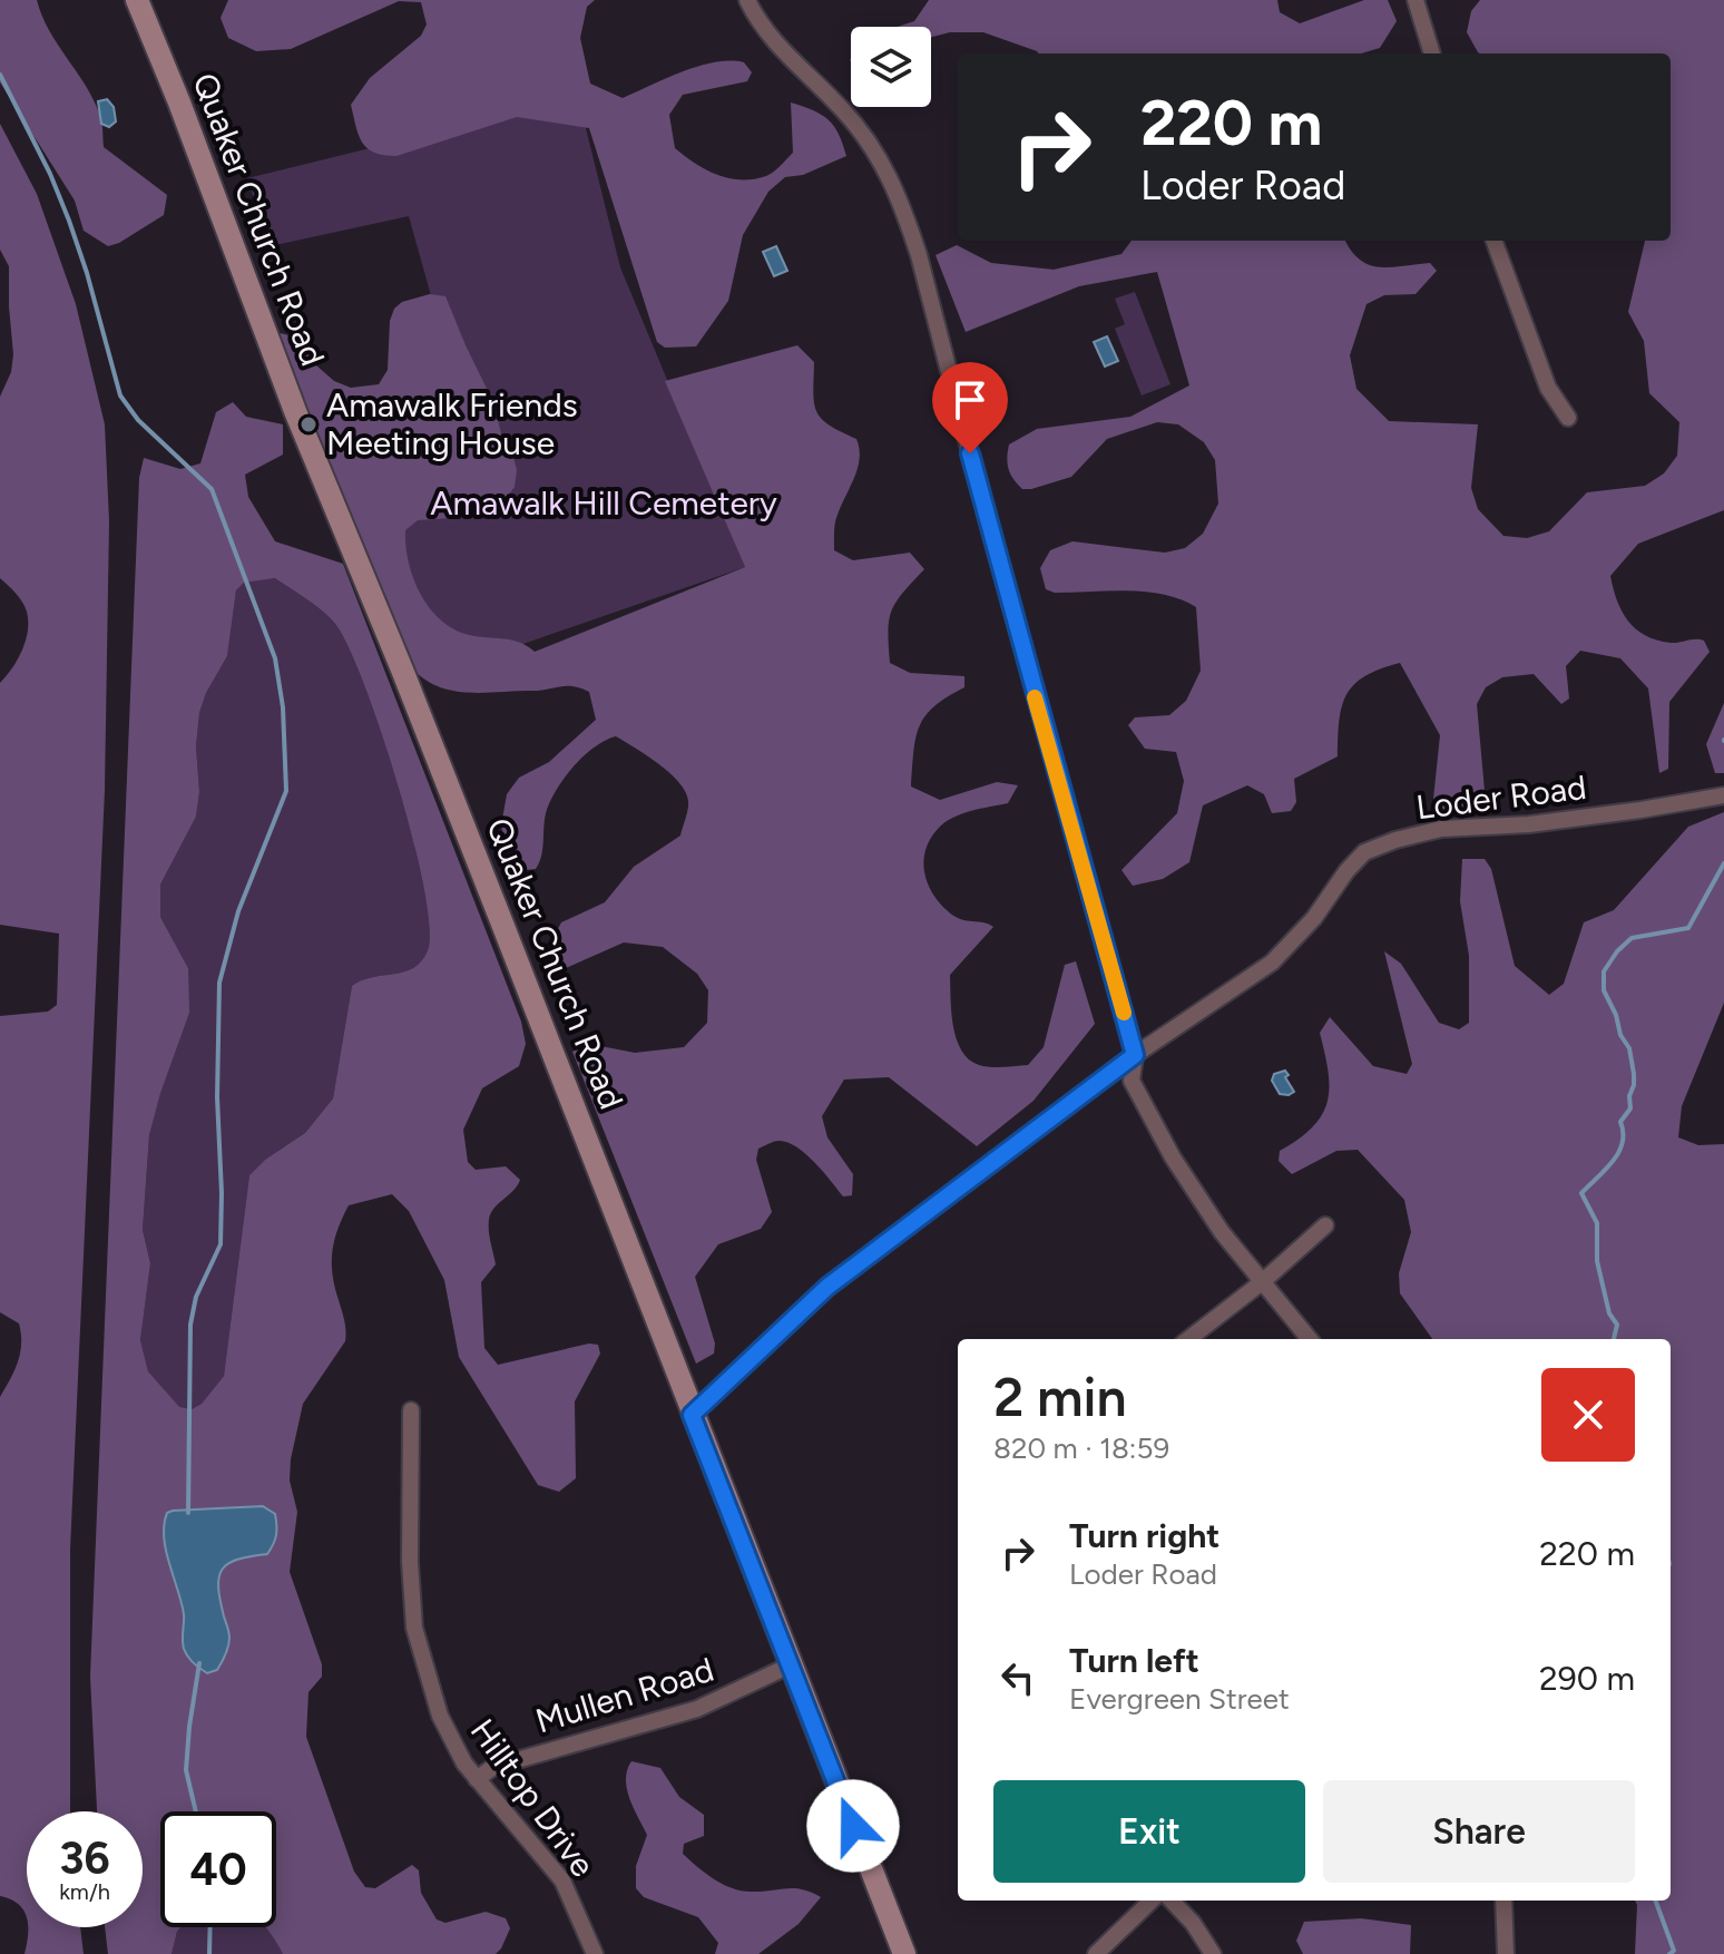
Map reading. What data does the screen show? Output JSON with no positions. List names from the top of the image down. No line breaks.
{"streets":{"street":["Quaker Church Road","Loder Road","Mullen Road","Hilltop Drive"]},"crossings":[["Quaker Church Road","Loder Road"],["Quaker Church Road","Mullen Road"],["Mullen Road","Hilltop Drive"]],"parks":["Amawalk Hill Cemetery"],"places":["Amawalk Friends Meeting House"],"page":{"turn":["220 m","Loder Road"],"heading":["2 min","820 m · 18:59"],"list":[{"name":"Turn right","note":"Loder Road","value":"220 m"},{"name":"Turn left","note":"Evergreen Street","value":"290 m"}],"buttons":["Exit","Share"],"speed":"36 km/h","limit":"40"}}
